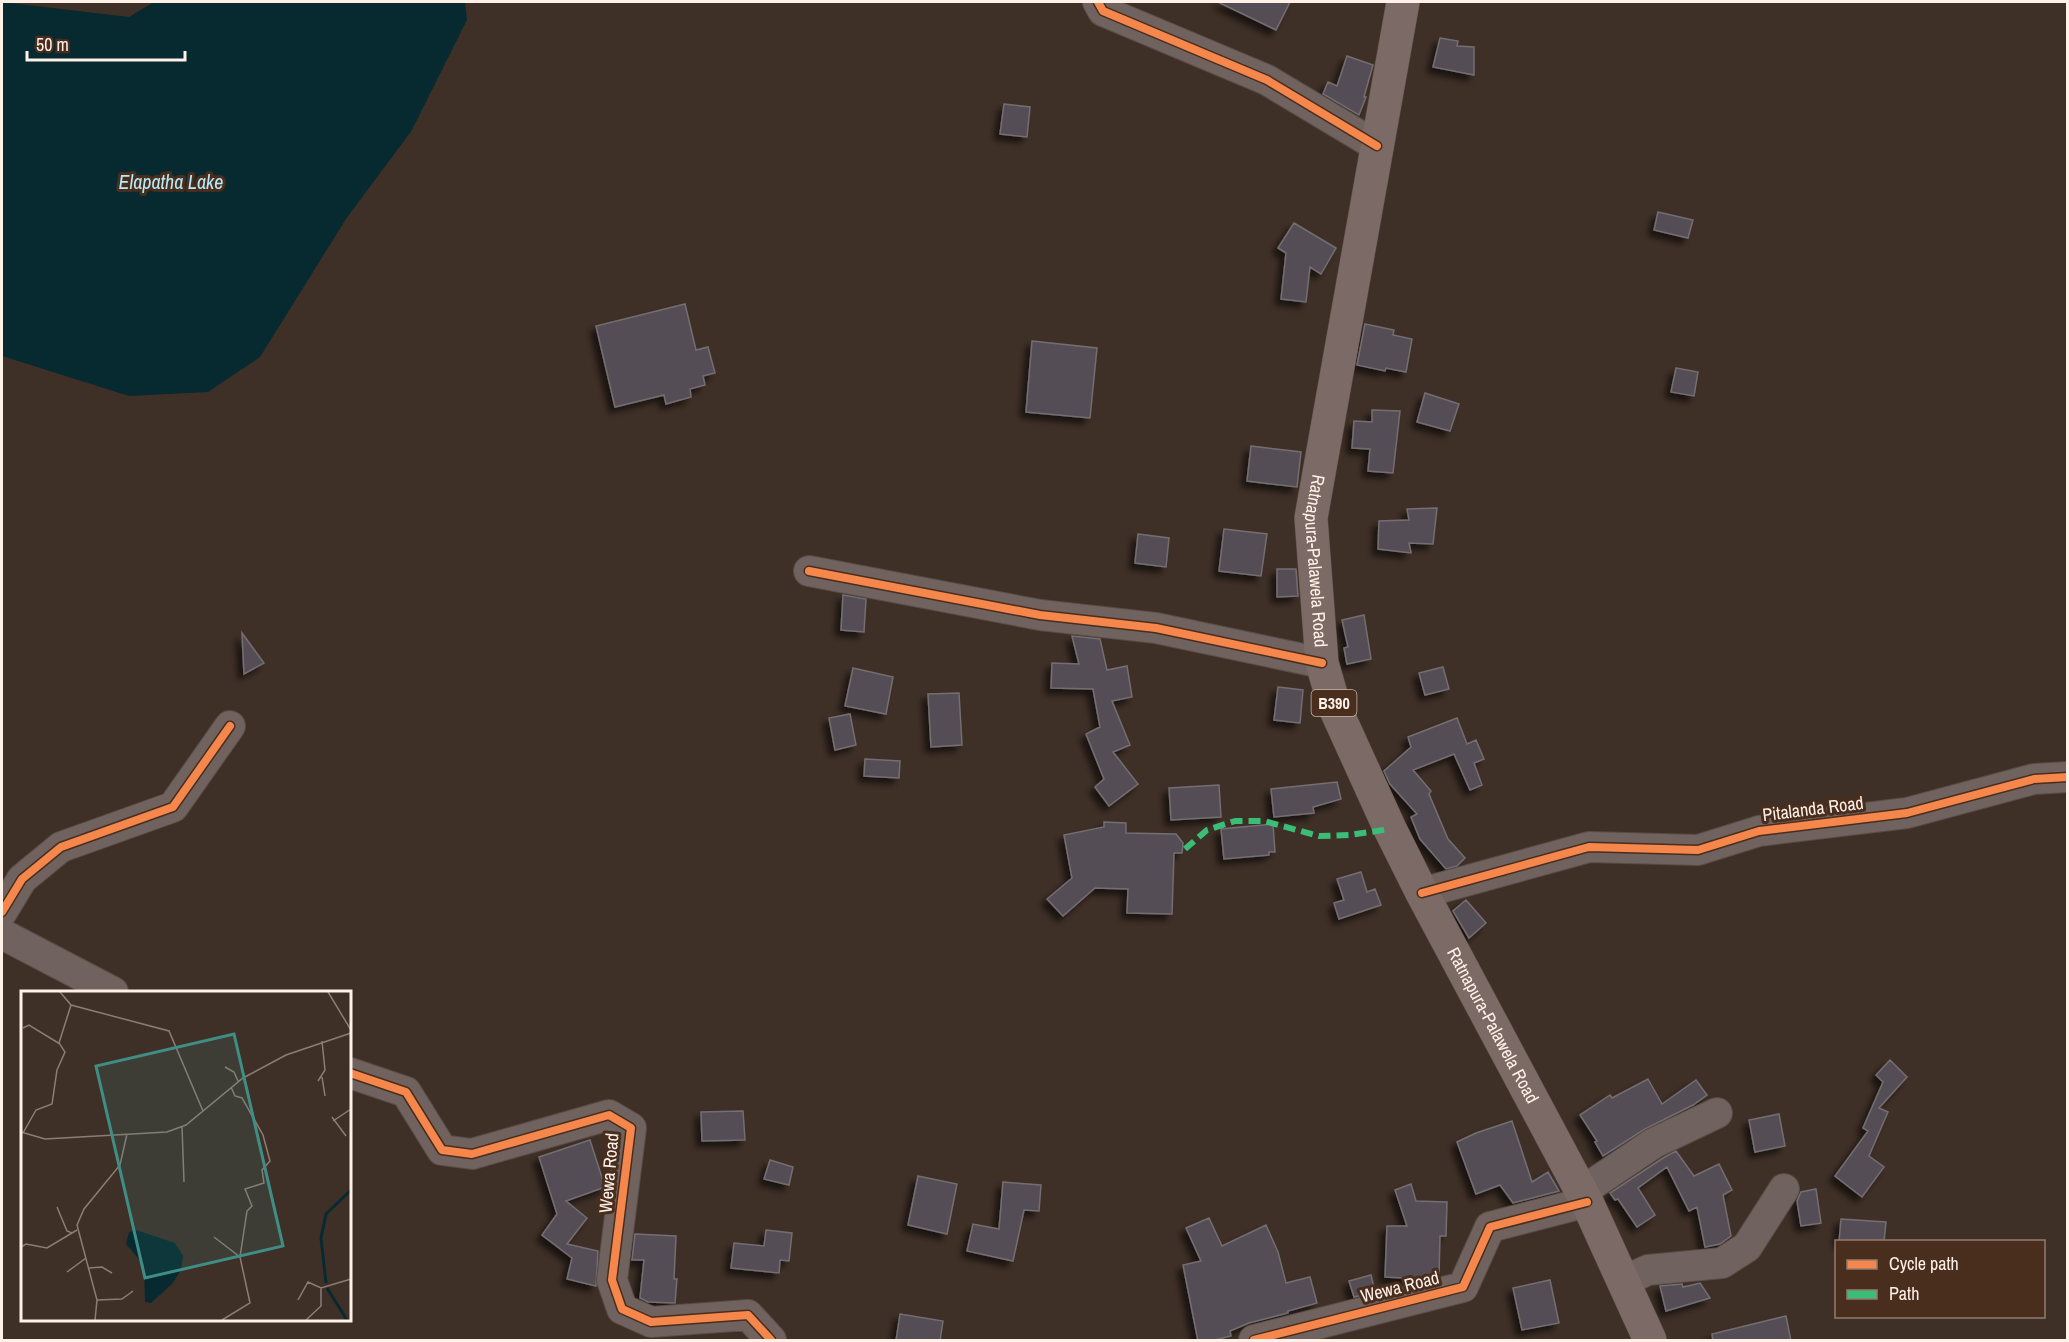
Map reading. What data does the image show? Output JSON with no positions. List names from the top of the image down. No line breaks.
{"streets":{"main road":["Ratnapura-Palawela Road","B390"],"street":["Pitalanda Road","Wewa Road"]},"crossings":[["Ratnapura-Palawela Road","Pitalanda Road"],["Ratnapura-Palawela Road","Wewa Road"]],"water":["Elapatha Lake"],"legend":["Cycle path","Path"],"scale_bar":"50 m"}
